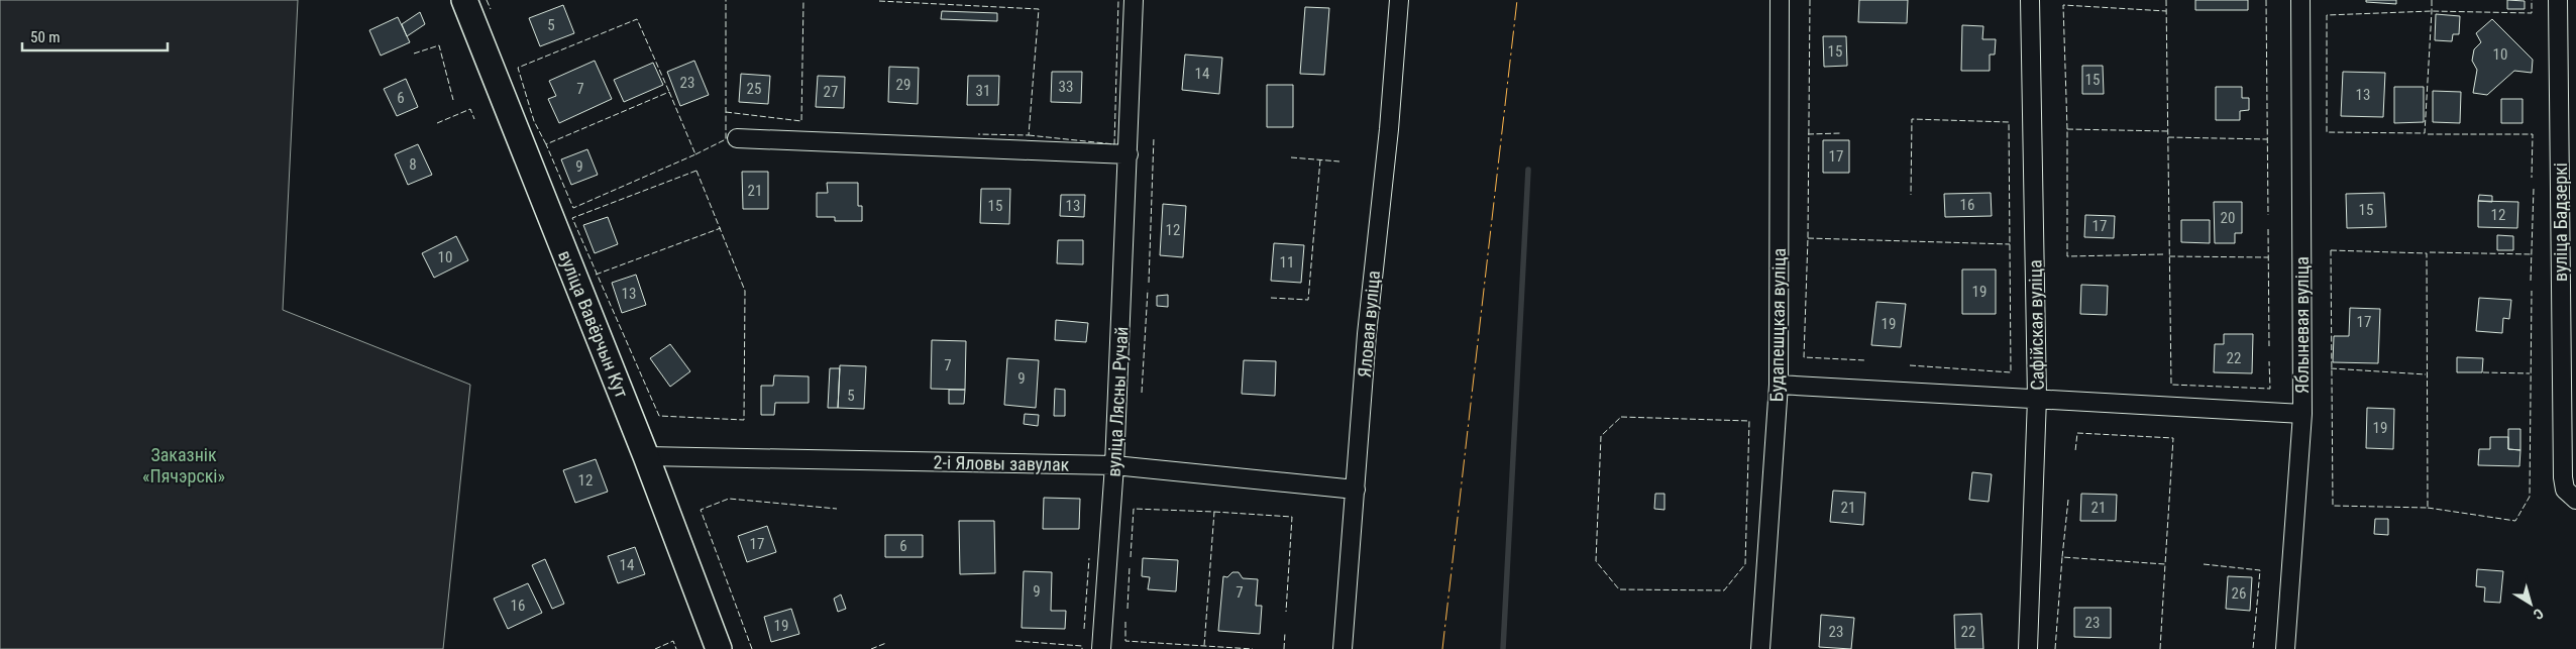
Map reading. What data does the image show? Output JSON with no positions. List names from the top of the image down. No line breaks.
{"streets":{"street":["вуліца Бадзеркі","вуліца Вавёрчын Кут","Яловая вуліца","Будапешцкая вуліца","Сафійская вуліца","Яблыневая вуліца","вуліца Лясны Ручай","2-і Яловы завулак"]},"crossings":[["вуліца Вавёрчын Кут","2-і Яловы завулак"],["Яловая вуліца","2-і Яловы завулак"],["вуліца Лясны Ручай","2-і Яловы завулак"]],"parks":["Заказнік «Пячэрскі»"],"house_numbers":["5","15","10","14","15","23","29","33","7","25","31","27","13","6","17","8","9","21","16","15","13","15","12","20","17","12","10","11","19","13","17","19","22","7","9","5","19","12","21","21","17","6","14","9","7","26","16","23","19","23","22"],"scale_bar":"50 m","north":"bottom right"}
